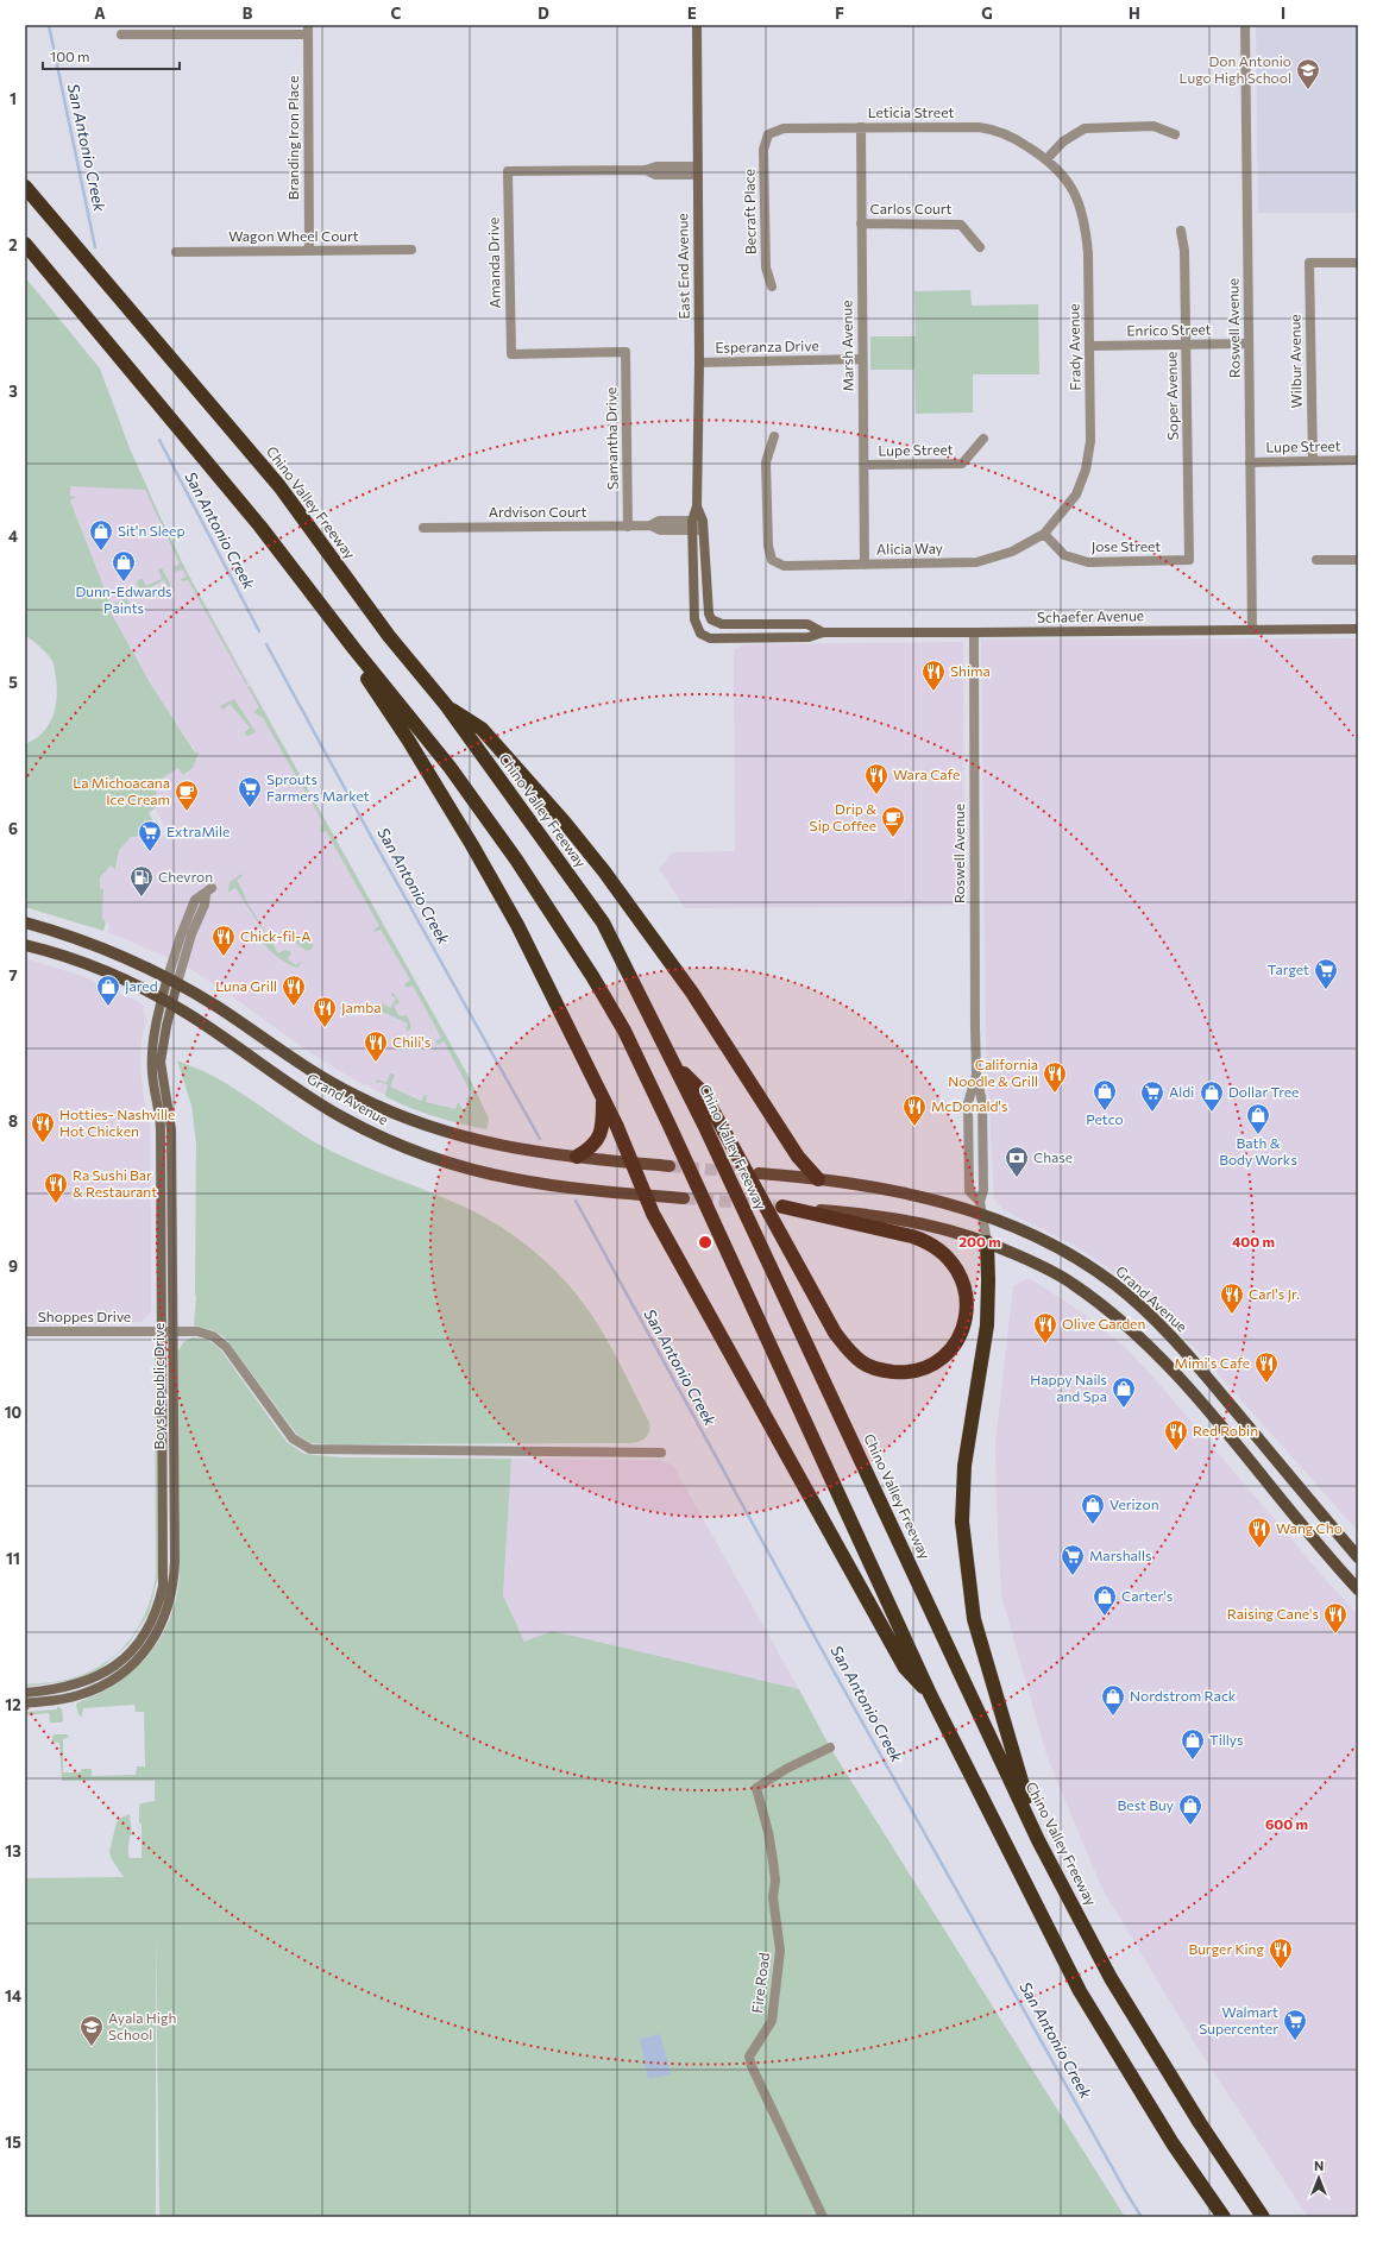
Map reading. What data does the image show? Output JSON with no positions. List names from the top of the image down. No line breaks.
{"streets":{"highway":["Chino Valley Freeway"],"main road":["East End Avenue","Schaefer Avenue","Grand Avenue","Boys Republic Drive"],"street":["Leticia Street","Branding Iron Place","Carlos Court","Becraft Place","Wagon Wheel Court","Amanda Drive","Roswell Avenue","Enrico Street","Marsh Avenue","Esperanza Drive","Frady Avenue","Wilbur Avenue","Soper Avenue","Samantha Drive","Lupe Street","Ardvison Court","Jose Street","Alicia Way","Shoppes Drive","Fire Road"]},"crossings":[["Leticia Street","Becraft Place"],["Leticia Street","Marsh Avenue"],["Leticia Street","Frady Avenue"],["Branding Iron Place","Wagon Wheel Court"],["Carlos Court","Marsh Avenue"],["Amanda Drive","East End Avenue"],["Amanda Drive","Samantha Drive"],["East End Avenue","Esperanza Drive"],["East End Avenue","Ardvison Court"],["East End Avenue","Schaefer Avenue"],["Roswell Avenue","Enrico Street"],["Roswell Avenue","Lupe Street"],["Roswell Avenue","Schaefer Avenue"],["Roswell Avenue","Grand Avenue"],["Enrico Street","Frady Avenue"],["Enrico Street","Soper Avenue"],["Marsh Avenue","Esperanza Drive"],["Marsh Avenue","Lupe Street"],["Marsh Avenue","Alicia Way"],["Frady Avenue","Jose Street"],["Frady Avenue","Alicia Way"],["Wilbur Avenue","Lupe Street"],["Soper Avenue","Jose Street"],["Samantha Drive","Ardvison Court"],["Jose Street","Alicia Way"],["Grand Avenue","Boys Republic Drive"],["Shoppes Drive","Boys Republic Drive"]],"water":["San Antonio Creek"],"places":{"school or university":["Don Antonio Lugo High School","Ayala High School"],"shop":["Sit'n Sleep","Dunn-Edwards Paints","Jared","Petco","Dollar Tree","Bath & Body Works","Happy Nails and Spa","Verizon","Carter's","Nordstrom Rack","Tillys","Best Buy"],"restaurant":["Shima","Wara Cafe","Chick-fil-A","Luna Grill","Jamba","Chili's","California Noodle & Grill","McDonald's","Hotties- Nashville Hot Chicken","Ra Sushi Bar & Restaurant","Carl's Jr.","Olive Garden","Mimi's Cafe","Red Robin","Wang Cho","Raising Cane's","Burger King"],"supermarket":["Sprouts Farmers Market","ExtraMile","Target","Aldi","Marshalls","Walmart Supercenter"],"cafe":["La Michoacana Ice Cream","Drip & Sip Coffee"],"fuel station":["Chevron"],"bank":["Chase"]},"scale_bar":"100 m","north":"top","grid":{"columns":["A","B","C","D","E","F","G","H","I"],"rows":["1","2","3","4","5","6","7","8","9","10","11","12","13","14","15"]},"rings":["200 m","400 m","600 m"]}
